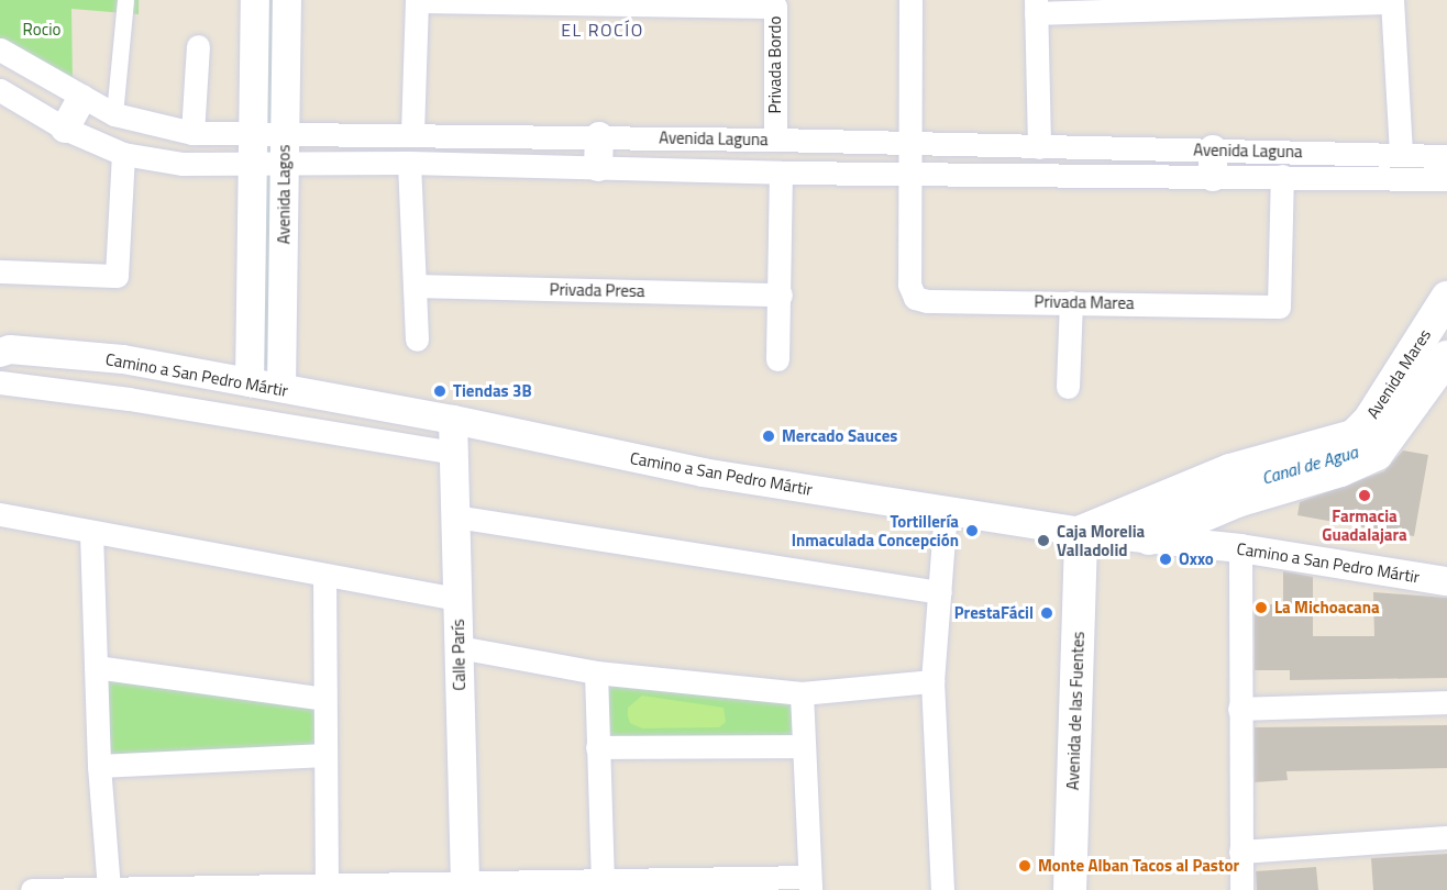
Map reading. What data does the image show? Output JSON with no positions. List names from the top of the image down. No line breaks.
{"streets":{"main road":["Avenida Mares","Avenida de las Fuentes"],"street":["Privada Bordo","Avenida Laguna","Avenida Lagos","Privada Presa","Privada Marea","Camino a San Pedro Mártir","Calle París"]},"crossings":[["Privada Bordo","Avenida Laguna"],["Avenida Laguna","Avenida Lagos"],["Avenida Laguna","Privada Marea"],["Avenida Lagos","Camino a San Pedro Mártir"],["Avenida Mares","Camino a San Pedro Mártir"],["Avenida Mares","Avenida de las Fuentes"],["Camino a San Pedro Mártir","Calle París"],["Camino a San Pedro Mártir","Avenida de las Fuentes"]],"districts":["EL ROCÍO"],"water":["Canal de Agua"],"parks":["Rocio"],"places":["Tiendas 3B","Mercado Sauces","Farmacia Guadalajara","Tortillería Inmaculada Concepción","Caja Morelia Valladolid","Oxxo","La Michoacana","PrestaFácil","Monte Alban Tacos al Pastor"]}
